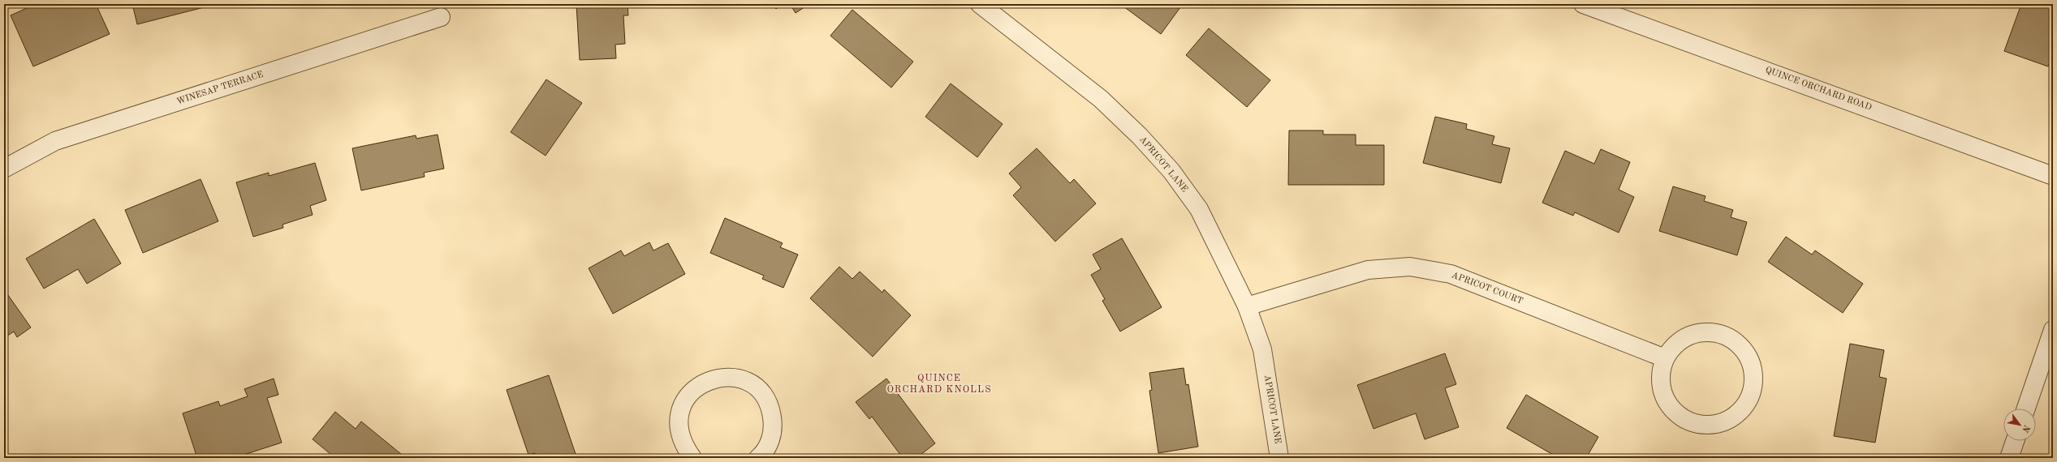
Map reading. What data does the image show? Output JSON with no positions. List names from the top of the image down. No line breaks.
{"streets":{"street":["WINESAP TERRACE","QUINCE ORCHARD ROAD","APRICOT LANE","APRICOT COURT"]},"crossings":[["APRICOT LANE","APRICOT COURT"]],"districts":["QUINCE ORCHARD KNOLLS"],"north":"bottom right"}
